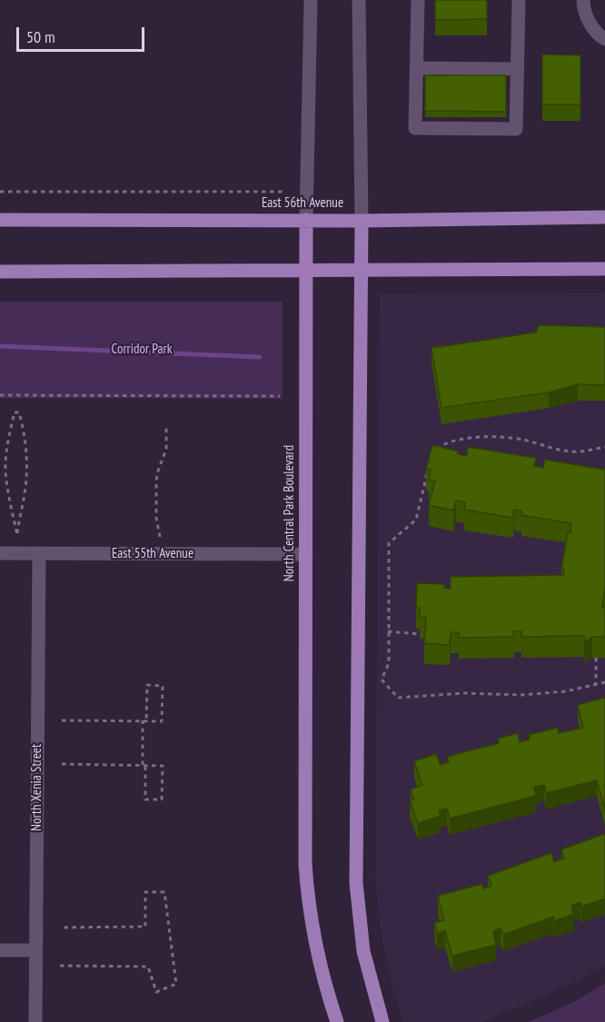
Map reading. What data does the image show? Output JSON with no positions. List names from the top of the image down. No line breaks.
{"streets":{"main road":["East 56th Avenue","North Central Park Boulevard"],"street":["East 55th Avenue","North Xenia Street"]},"crossings":[["East 56th Avenue","North Central Park Boulevard"],["North Central Park Boulevard","East 55th Avenue"],["East 55th Avenue","North Xenia Street"]],"parks":["Corridor Park"],"scale_bar":"50 m"}
